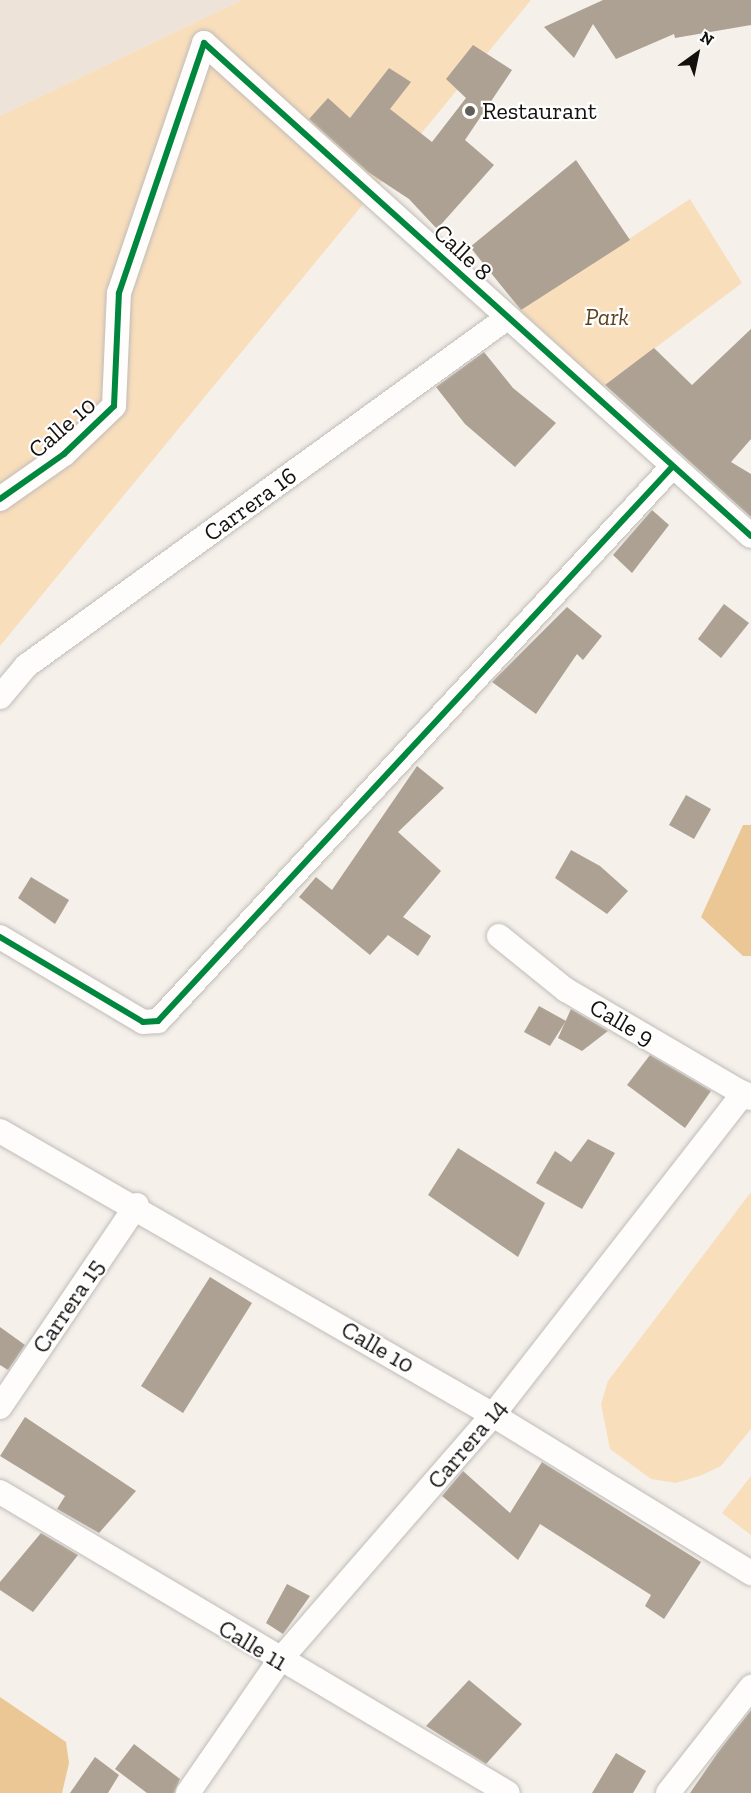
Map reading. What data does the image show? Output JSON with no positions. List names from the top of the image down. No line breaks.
{"streets":{"street":["Calle 8","Calle 10","Carrera 16","Calle 9","Carrera 15","Carrera 14","Calle 11"]},"crossings":[["Calle 8","Calle 10"],["Calle 8","Carrera 16"],["Calle 10","Carrera 15"],["Calle 10","Carrera 14"],["Calle 9","Carrera 14"],["Carrera 14","Calle 11"]],"parks":["Park"],"places":["Restaurant"],"north":"top right"}
